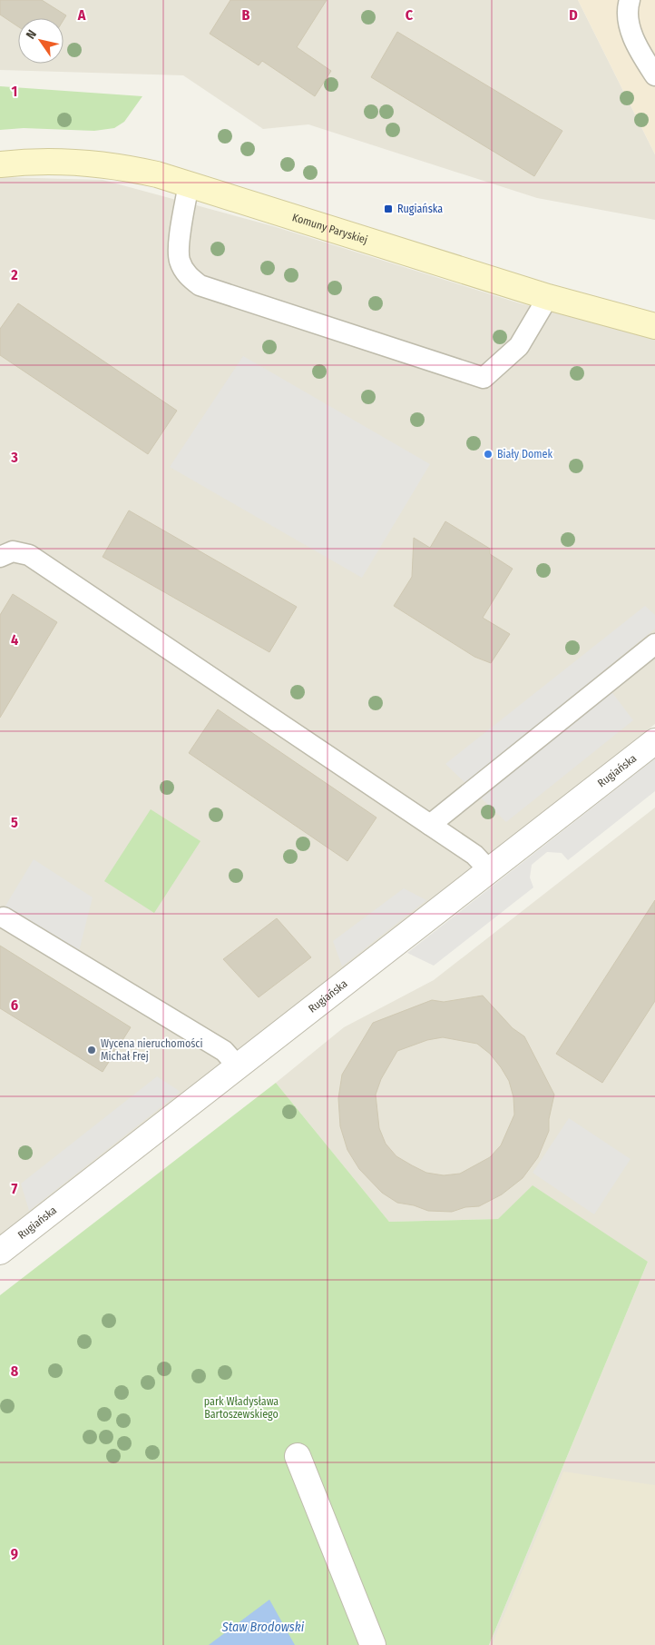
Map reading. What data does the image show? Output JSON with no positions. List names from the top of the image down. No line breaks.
{"streets":{"street":["Komuny Paryskiej","Rugiańska"]},"water":["Staw Brodowski"],"parks":["park Władysława Bartoszewskiego"],"places":{"transit":["Rugiańska"],"other":["Biały Domek","Wycena nieruchomości Michał Frej"]},"north":"top left","grid":{"columns":["A","B","C","D"],"rows":["1","2","3","4","5","6","7","8","9"]}}
